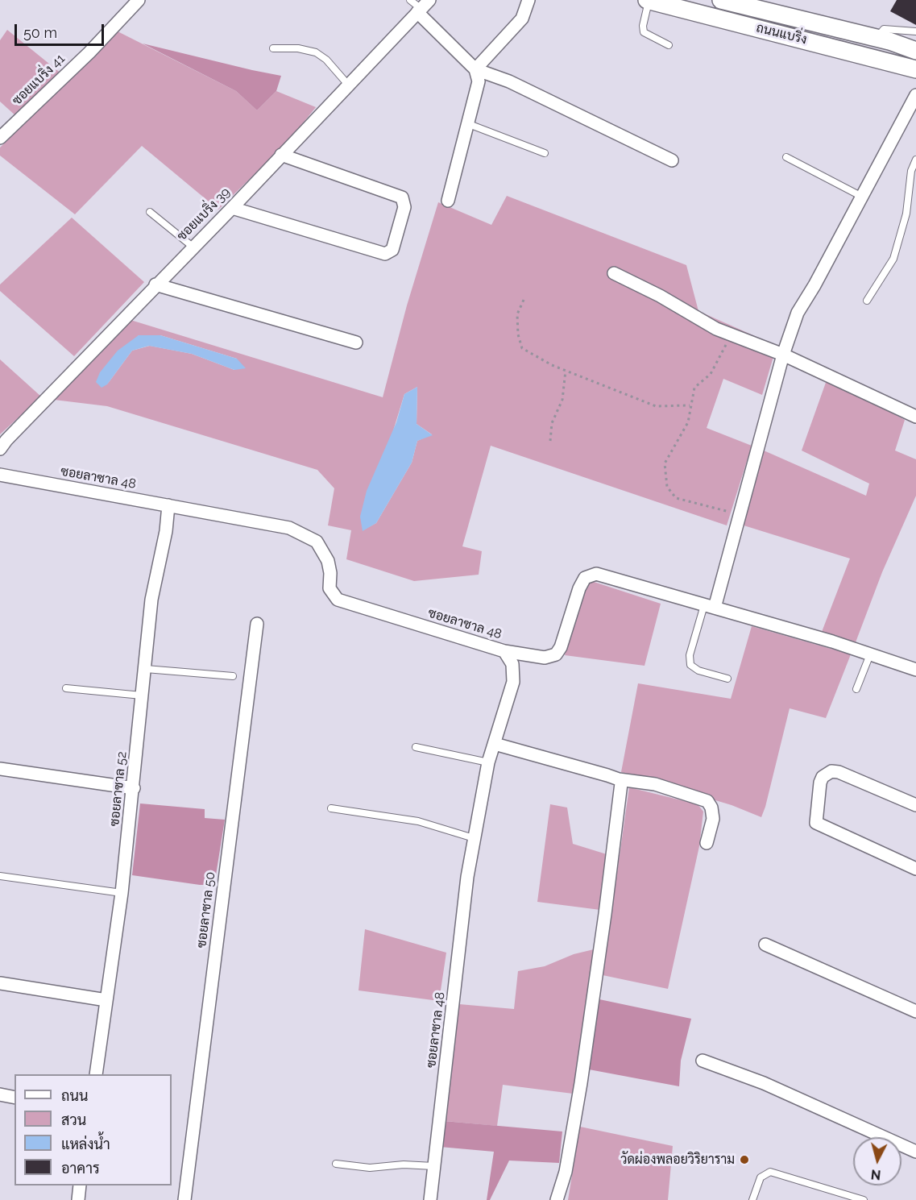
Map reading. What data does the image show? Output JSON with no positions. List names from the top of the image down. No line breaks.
{"streets":{"main road":["ถนนแบริ่ง"],"street":["ซอยแบริ่ง 41","ซอยแบริ่ง 39","ซอยลาซาล 48","ซอยลาซาล 52","ซอยลาซาล 50"]},"crossings":[["ซอยลาซาล 48","ซอยลาซาล 52"]],"places":["วัดผ่องพลอยวิริยาราม"],"legend":["ถนน","สวน","แหล่งน้ำ","อาคาร"],"scale_bar":"50 m","north":"bottom"}
